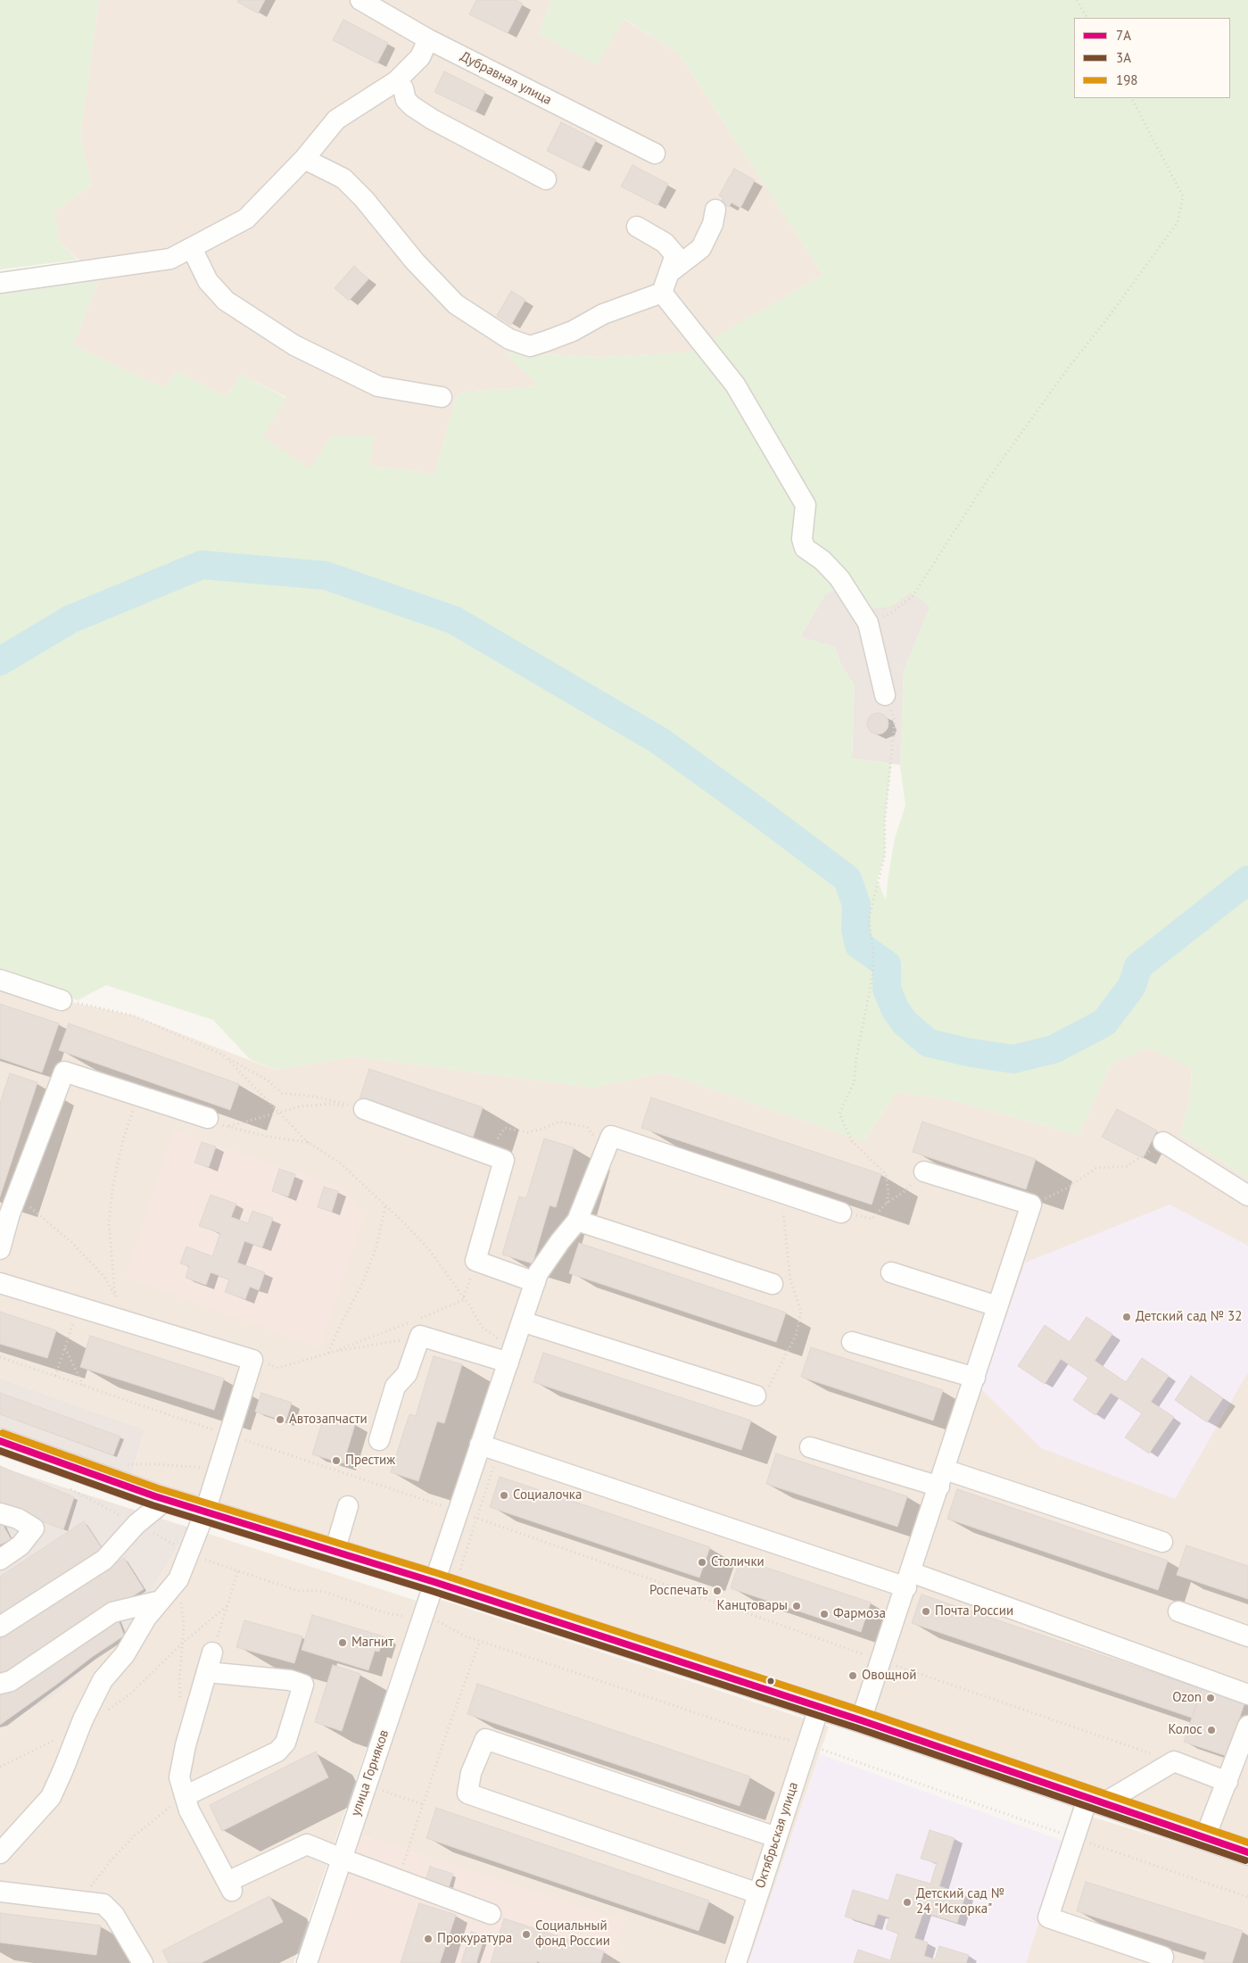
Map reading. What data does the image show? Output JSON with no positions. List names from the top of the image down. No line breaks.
{"streets":{"street":["Дубравная улица","улица Горняков","Октябрьская улица"]},"places":["Детский сад № 32","Автозапчасти","Престиж","Социалочка","Столички","Роспечать","Канцтовары","Почта России","Фармоза","Магнит","Овощной","Ozon","Колос","Детский сад № 24 \"Искорка\"","Социальный фонд России","Прокуратура"],"lines":["transit line 198","transit line 7А","transit line 3А"],"legend":["7А","3А","198"]}
